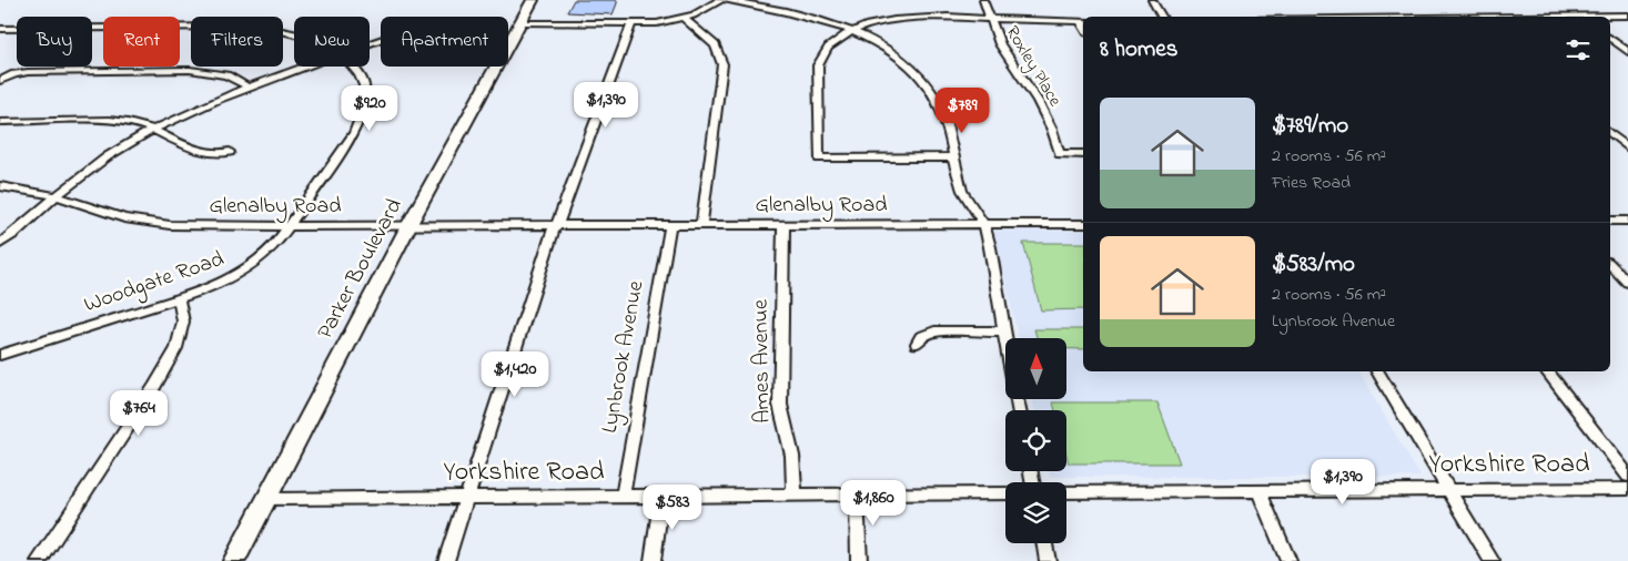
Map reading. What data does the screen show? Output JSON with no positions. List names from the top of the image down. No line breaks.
{"streets":{"street":["Roxley Place","Glenalby Road","Parker Boulevard","Woodgate Road","Lynbrook Avenue","Ames Avenue","Yorkshire Road"]},"crossings":[["Glenalby Road","Parker Boulevard"],["Glenalby Road","Woodgate Road"],["Glenalby Road","Lynbrook Avenue"],["Glenalby Road","Ames Avenue"],["Parker Boulevard","Yorkshire Road"],["Lynbrook Avenue","Yorkshire Road"],["Ames Avenue","Yorkshire Road"]],"north":"top","page":{"chip":["Buy","Rent","Filters","New","Apartment"],"heading":"8 homes","price":["$1,390","$920","$789","$1,420","$764","$1,390","$1,860","$583"],"list":[{"name":"$789/mo","note":"2 rooms · 56 m² · Fries Road"},{"name":"$583/mo","note":"2 rooms · 56 m² · Lynbrook Avenue"}]}}
